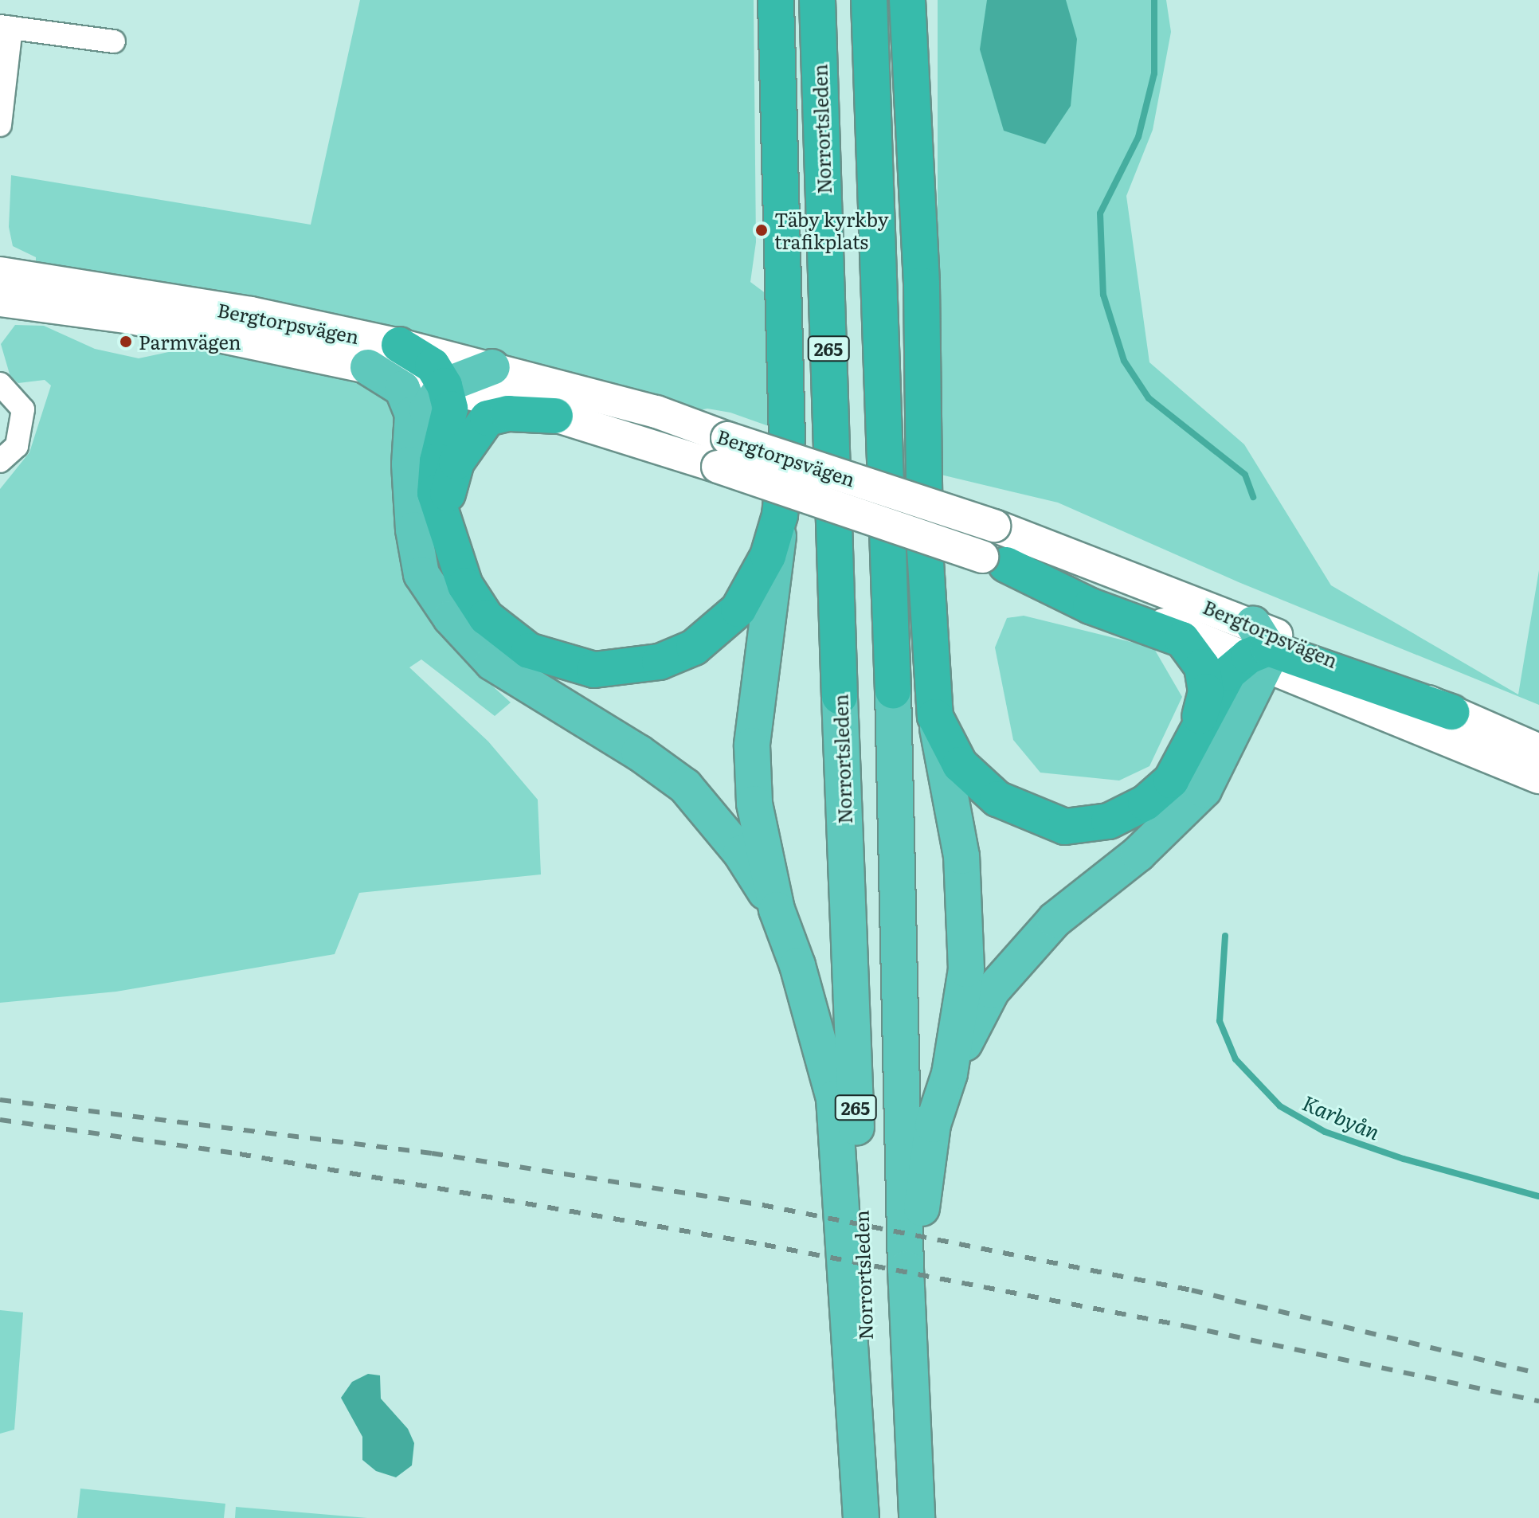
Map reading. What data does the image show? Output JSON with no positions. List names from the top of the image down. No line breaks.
{"streets":{"highway":["Norrortsleden","265"],"main road":["Bergtorpsvägen"]},"water":["Karbyån"],"places":["Täby kyrkby trafikplats","Parmvägen"]}
